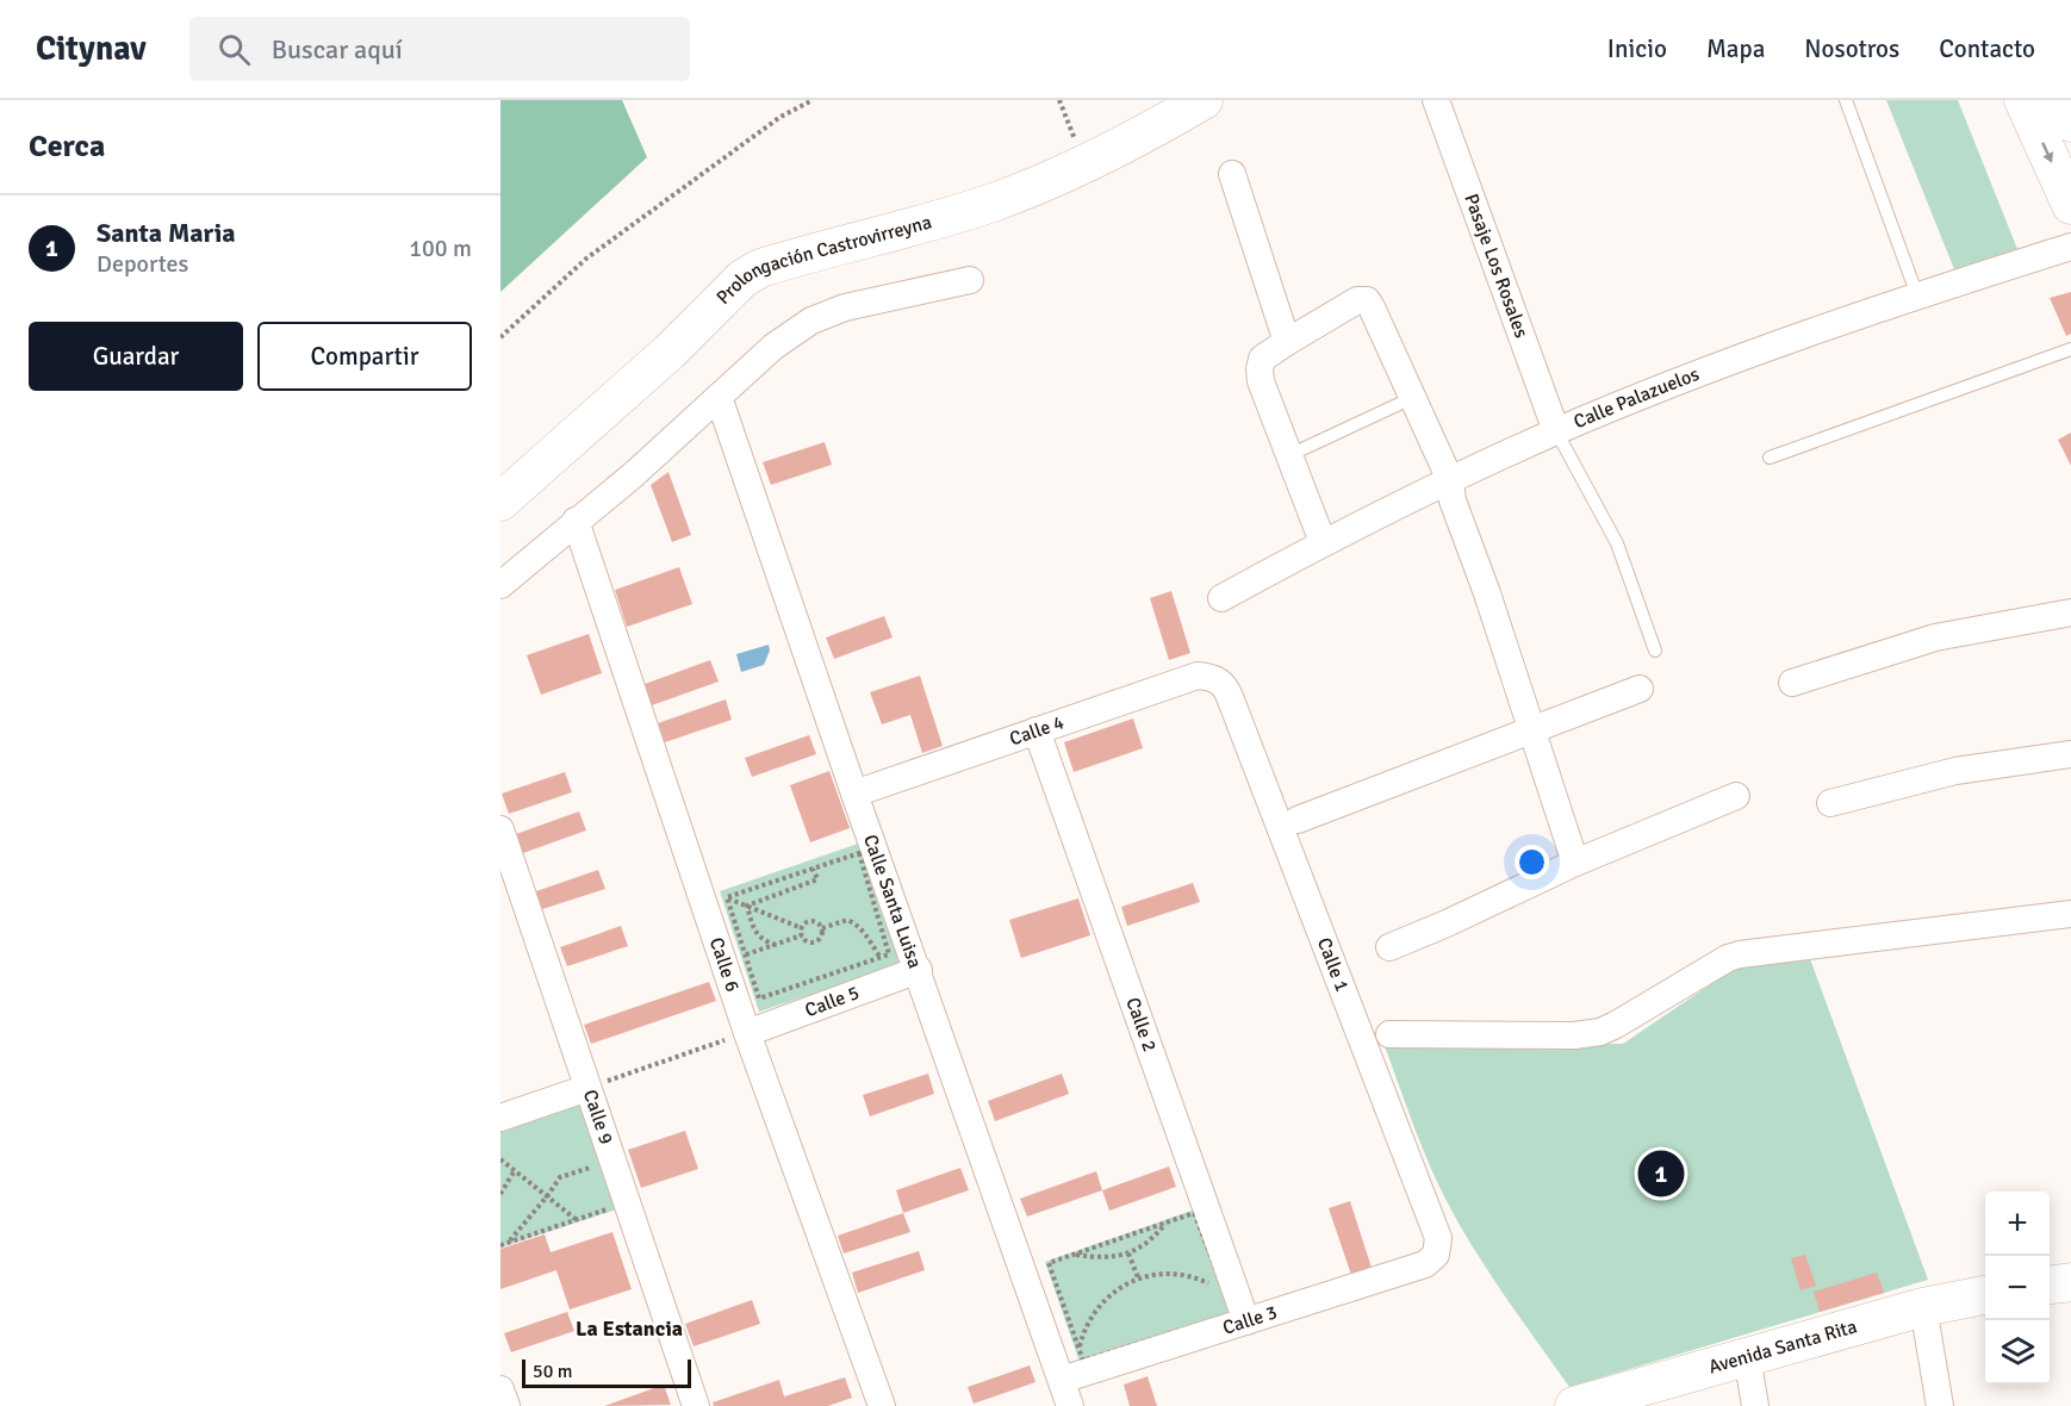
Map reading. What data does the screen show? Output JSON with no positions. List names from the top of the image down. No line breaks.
{"streets":{"main road":["Prolongación Castrovirreyna","Avenida Santa Rita"],"street":["Pasaje Los Rosales","Calle Palazuelos","Calle 4","Calle Santa Luisa","Calle 6","Calle 1","Calle 5","Calle 2","Calle 9","Calle 3"]},"crossings":[["Pasaje Los Rosales","Calle Palazuelos"],["Calle 4","Calle Santa Luisa"],["Calle 4","Calle 1"],["Calle 4","Calle 2"],["Calle Santa Luisa","Calle 5"],["Calle Santa Luisa","Calle 3"],["Calle 6","Calle 5"],["Calle 1","Calle 3"],["Calle 2","Calle 3"]],"districts":["La Estancia"],"scale_bar":"50 m","page":{"header":"Citynav","search":"Buscar aquí","nav":["Inicio","Mapa","Nosotros","Contacto"],"heading":"Cerca","list":[{"mark":"1","name":"Santa Maria","note":"Deportes","value":"100 m"}],"buttons":["Guardar","Compartir"],"pins":"1","map_buttons":["+","−"],"scale":"50 m"}}
